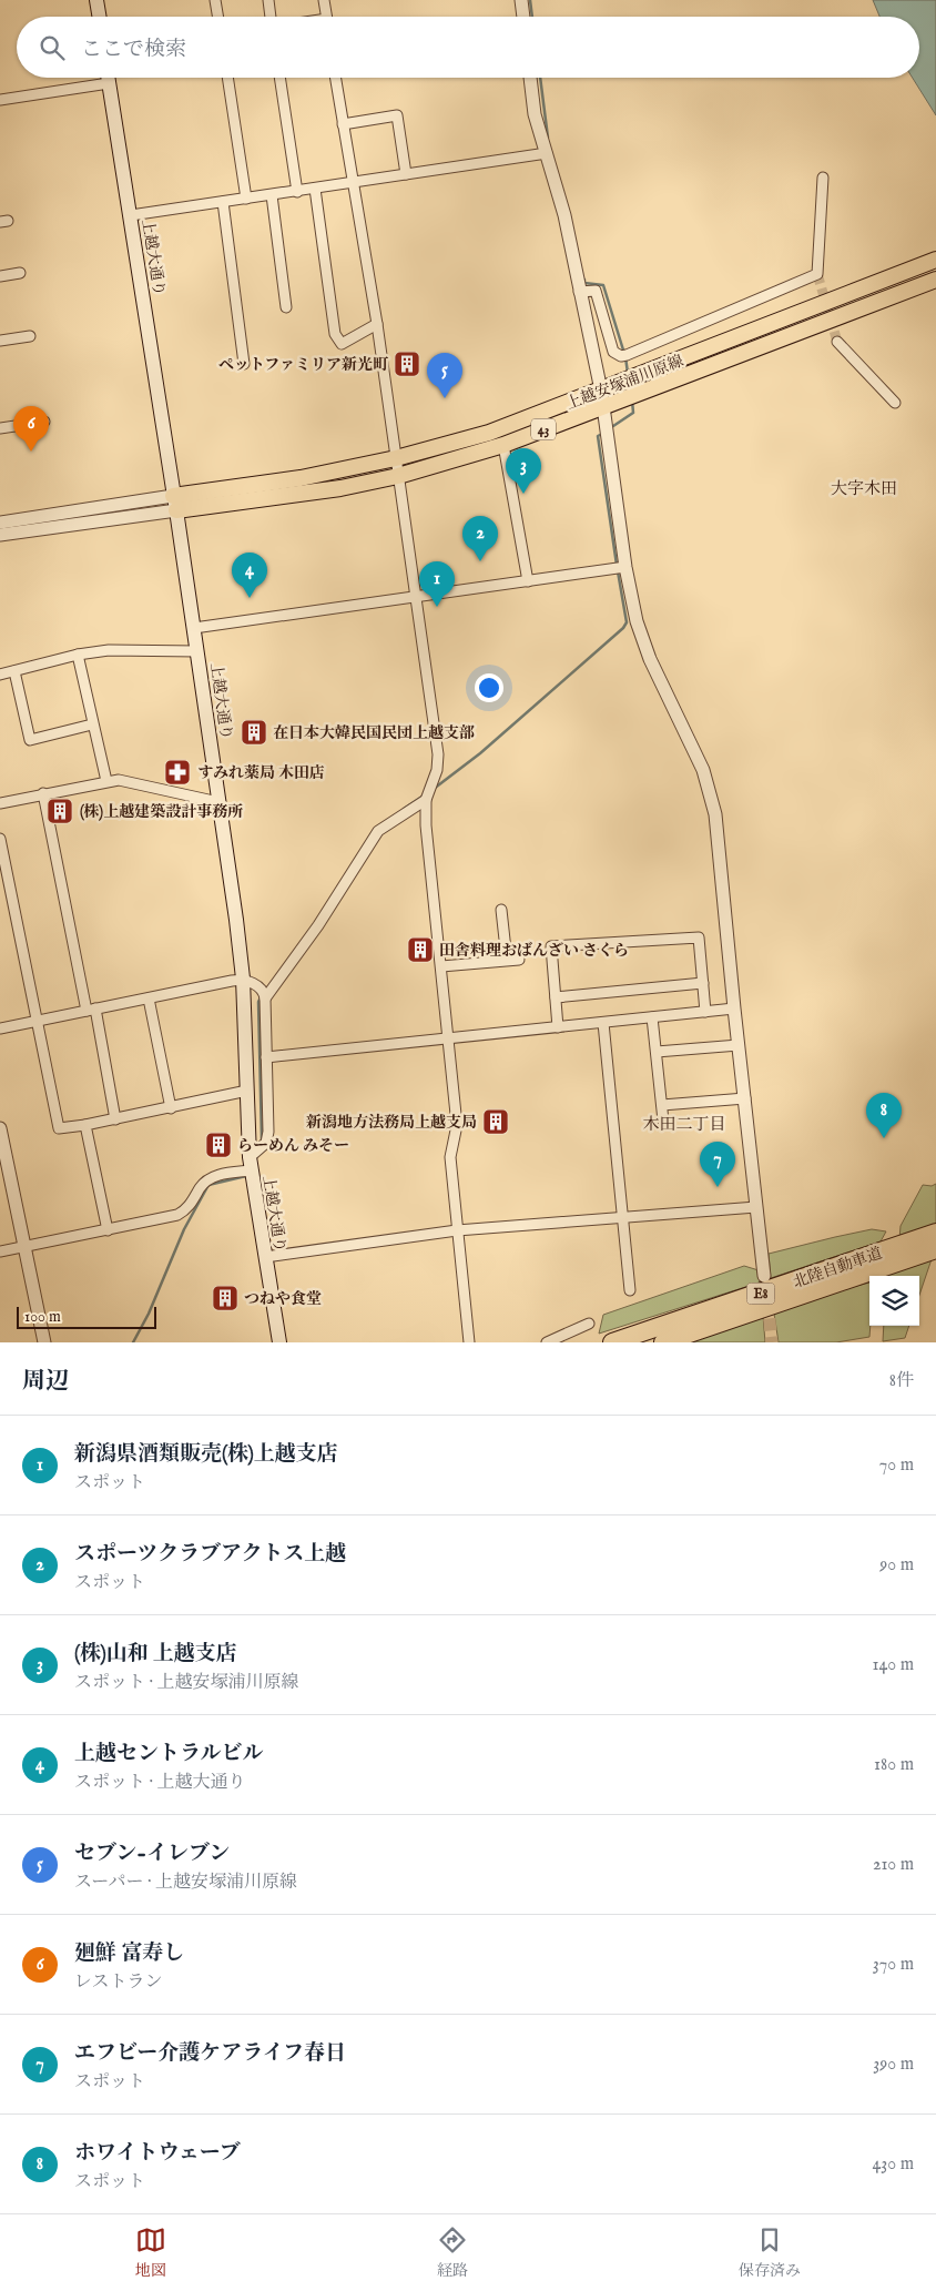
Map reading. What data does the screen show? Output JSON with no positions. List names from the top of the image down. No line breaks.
{"streets":{"highway":["北陸自動車道","E8"],"main road":["上越大通り","上越安塚浦川原線","43"]},"crossings":[["上越大通り","上越安塚浦川原線"]],"districts":["大字木田","木田二丁目"],"places":{"building":["ペットファミリア新光町","在日本大韓民国民団上越支部","(株)上越建築設計事務所","田舎料理おばんざい さくら","新潟地方法務局上越支局","らーめん みそー","つねや食堂"],"pharmacy":["すみれ薬局 木田店"]},"scale_bar":"100 m","page":{"search":"ここで検索","pins":["5","6","3","2","4","1","8","7"],"scale":"100 m","heading":["周辺","8件"],"list":[{"mark":"1","name":"新潟県酒類販売(株)上越支店","note":"スポット","value":"70 m"},{"mark":"2","name":"スポーツクラブアクトス上越","note":"スポット","value":"90 m"},{"mark":"3","name":"(株)山和 上越支店","note":"スポット · 上越安塚浦川原線","value":"140 m"},{"mark":"4","name":"上越セントラルビル","note":"スポット · 上越大通り","value":"180 m"},{"mark":"5","name":"セブン-イレブン","note":"スーパー · 上越安塚浦川原線","value":"210 m"},{"mark":"6","name":"廻鮮 富寿し","note":"レストラン","value":"370 m"},{"mark":"7","name":"エフビー介護ケアライフ春日","note":"スポット","value":"390 m"},{"mark":"8","name":"ホワイトウェーブ","note":"スポット","value":"430 m"}],"nav":["地図","経路","保存済み"]}}
